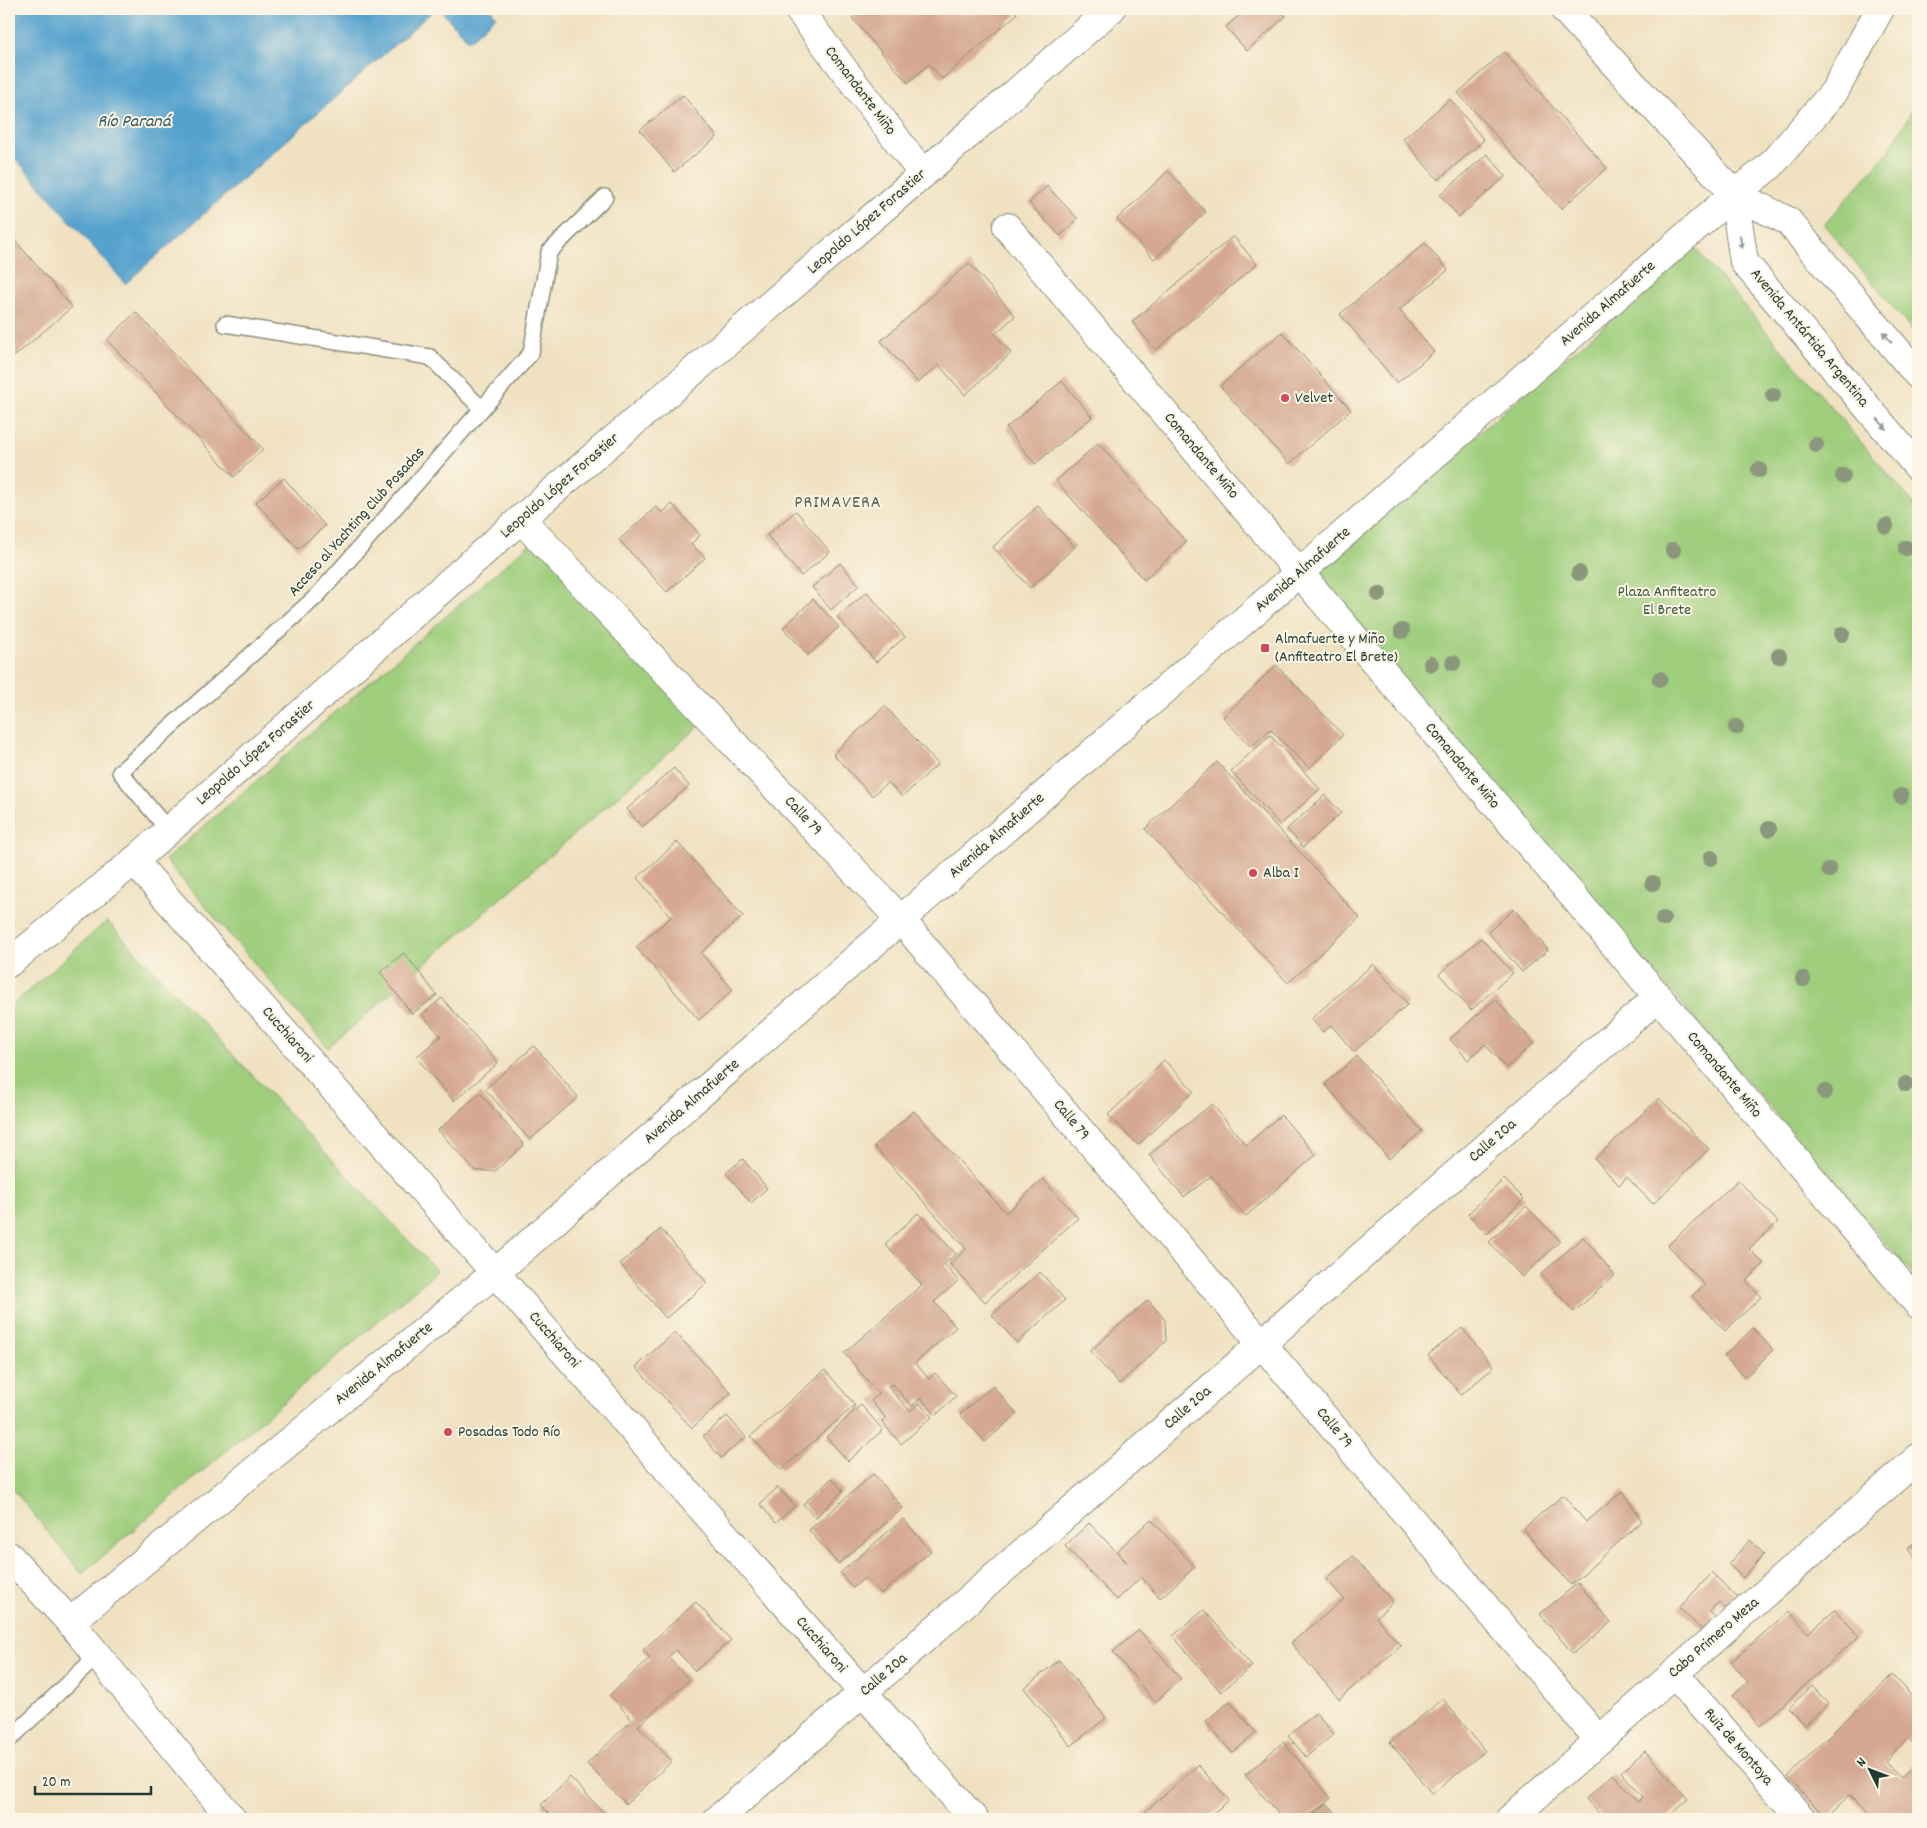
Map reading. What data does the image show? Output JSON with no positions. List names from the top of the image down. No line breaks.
{"streets":{"street":["Comandante Miño","Leopoldo López Forastier","Avenida Almafuerte","Avenida Antártida Argentina","Calle 79","Cucchiaroni","Calle 20a","Cabo Primero Meza","Ruiz de Montoya"],"lane":["Acceso al Yachting Club Posadas"]},"crossings":[["Comandante Miño","Leopoldo López Forastier"],["Comandante Miño","Avenida Almafuerte"],["Comandante Miño","Calle 20a"],["Leopoldo López Forastier","Acceso al Yachting Club Posadas"],["Leopoldo López Forastier","Calle 79"],["Leopoldo López Forastier","Cucchiaroni"],["Avenida Almafuerte","Avenida Antártida Argentina"],["Avenida Almafuerte","Calle 79"],["Avenida Almafuerte","Cucchiaroni"],["Calle 79","Calle 20a"],["Calle 79","Cabo Primero Meza"],["Cucchiaroni","Calle 20a"],["Cabo Primero Meza","Ruiz de Montoya"]],"districts":["PRIMAVERA"],"water":["Río Paraná"],"parks":["Plaza Anfiteatro El Brete"],"places":{"other":["Velvet","Alba I","Posadas Todo Río"],"transit":["Almafuerte y Miño (Anfiteatro El Brete)"]},"scale_bar":"20 m","north":"top left"}
